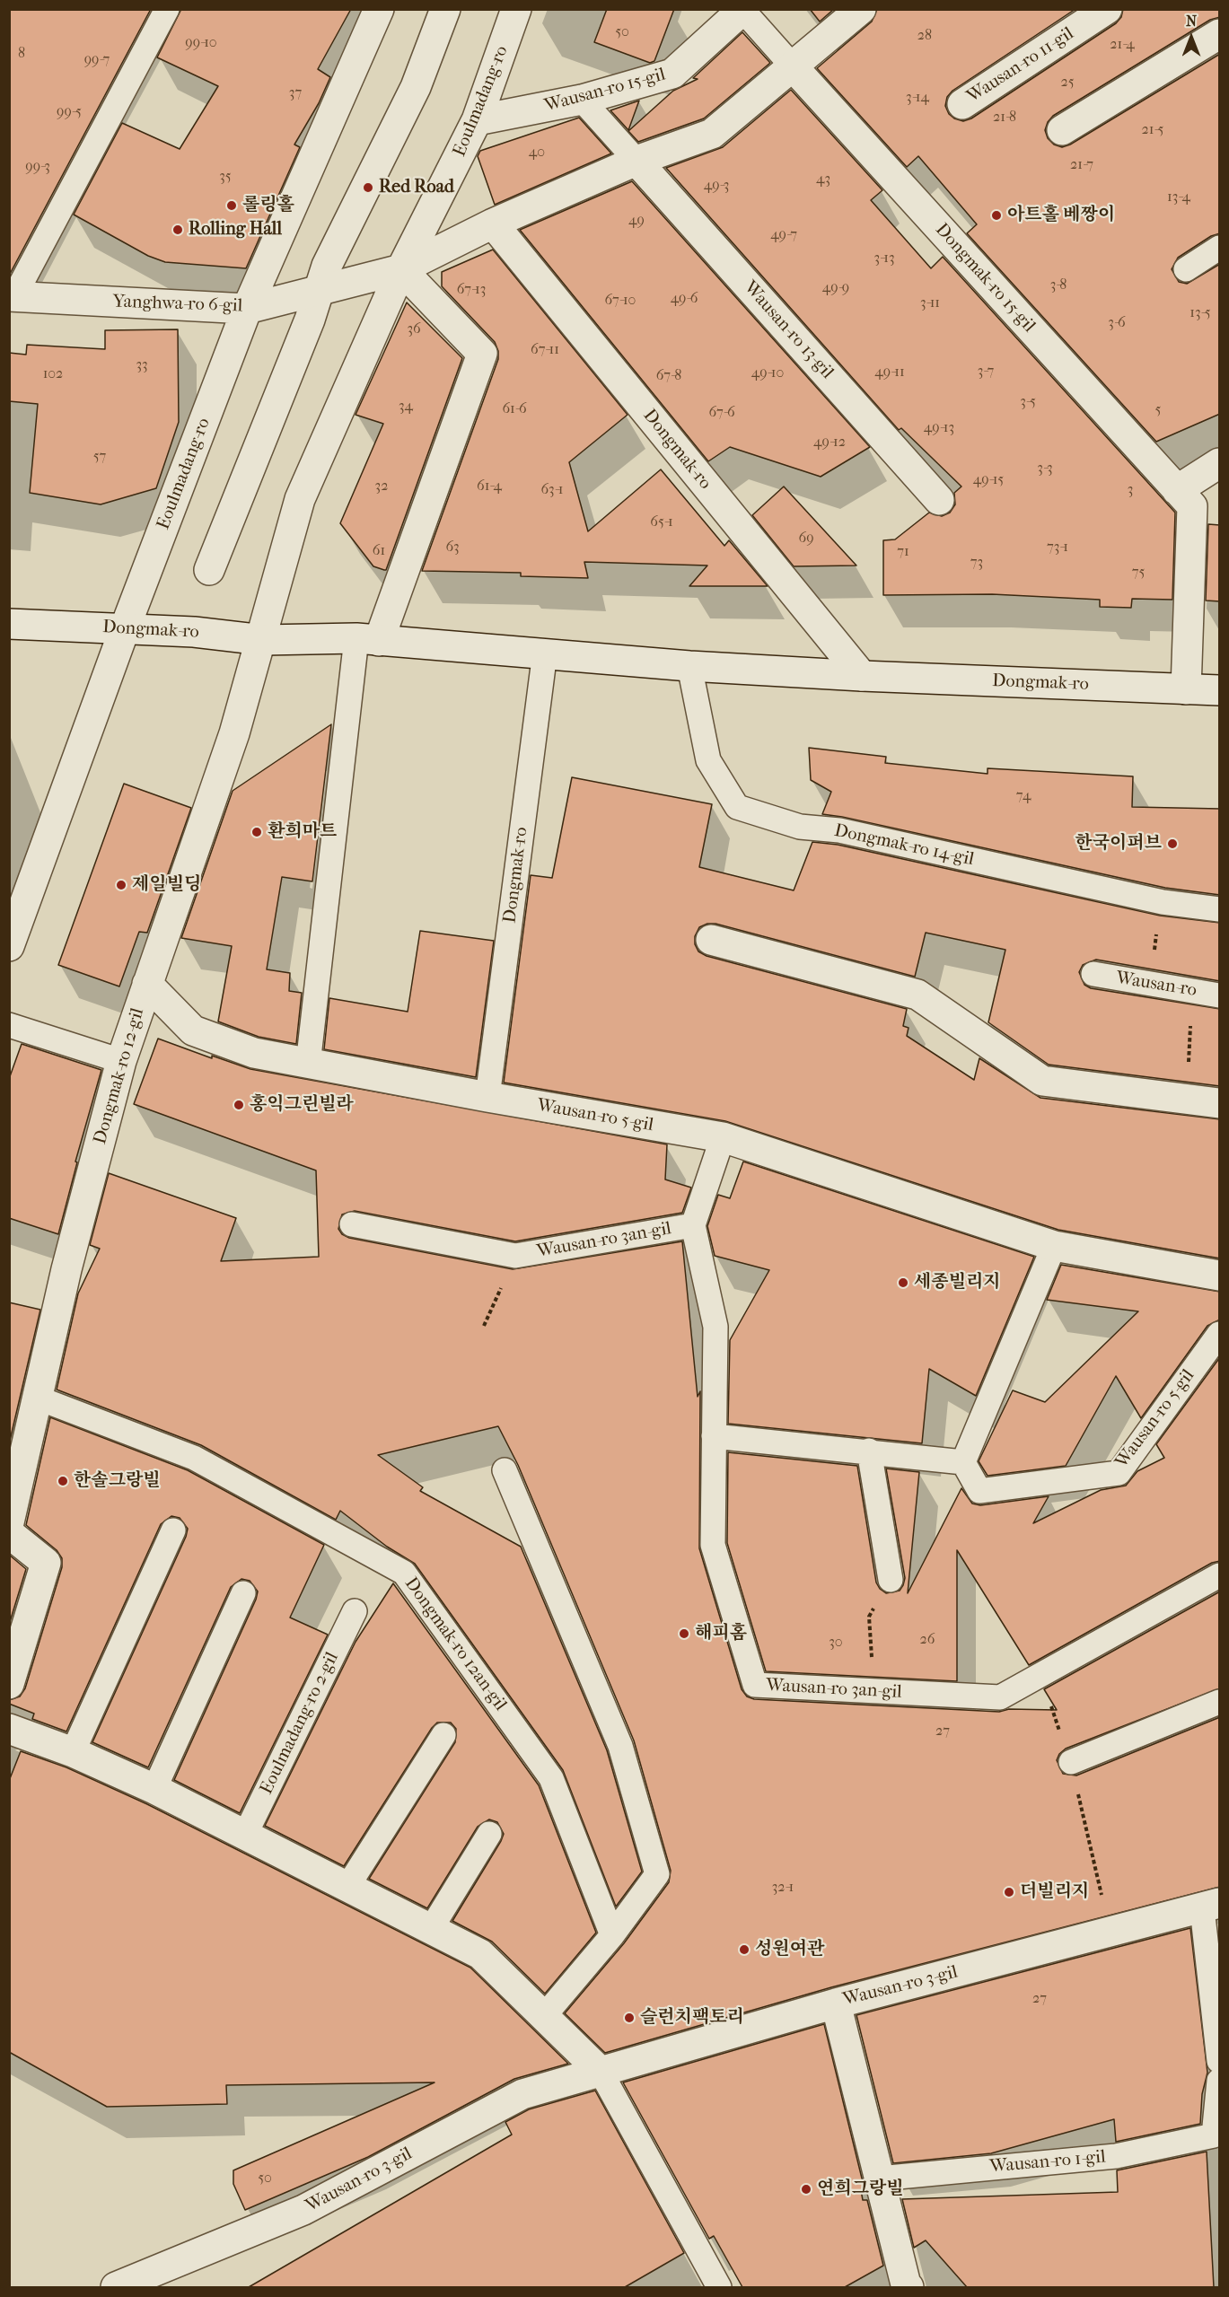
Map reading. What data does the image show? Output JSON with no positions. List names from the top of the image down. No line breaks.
{"streets":{"street":["Wausan-ro 11-gil","Wausan-ro 15-gil","Eoulmadang-ro","Dongmak-ro 15-gil","Yanghwa-ro 6-gil","Wausan-ro 13-gil","Dongmak-ro","Dongmak-ro 12-gil","Wausan-ro 5-gil","Wausan-ro 3-gil"],"lane":["Dongmak-ro 14-gil","Wausan-ro","Wausan-ro 3an-gil","Dongmak-ro 12an-gil","Eoulmadang-ro 2-gil","Wausan-ro 1-gil"]},"crossings":[["Wausan-ro 15-gil","Eoulmadang-ro"],["Eoulmadang-ro","Yanghwa-ro 6-gil"],["Eoulmadang-ro","Dongmak-ro"],["Eoulmadang-ro","Dongmak-ro 12-gil"],["Dongmak-ro 15-gil","Dongmak-ro"],["Dongmak-ro","Dongmak-ro 14-gil"],["Dongmak-ro","Dongmak-ro 12-gil"],["Dongmak-ro","Wausan-ro 5-gil"],["Dongmak-ro 12-gil","Wausan-ro 5-gil"],["Dongmak-ro 12-gil","Dongmak-ro 12an-gil"],["Wausan-ro 5-gil","Wausan-ro 3an-gil"]],"places":["Red Road","롤링홀","아트홀 베짱이","Rolling Hall","환희마트","한국이퍼브","제일빌딩","홍익그린빌라","세종빌리지","한솔그랑빌","해피홈","더빌리지","성원여관","슬런치팩토리","연희그랑빌"],"house_numbers":["50","28","99-10","21-4","8","99-7","25","37","3-14","99-5","21-8","21-5","40","21-7","99-3","35","43","49-3","13-4","49","49-7","3-13","3-8","49-9","67-13","49-6","67-10","3-11","13-5","3-6","36","67-11","33","3-7","49-11","49-10","102","67-8","3-5","34","61-6","5","67-6","49-13","49-12","57","3-3","49-15","32","61-4","63-1","3","65-1","69","63","73-1","61","71","73","75","74","26","30","27","32-1","27","50"],"north":"top"}
